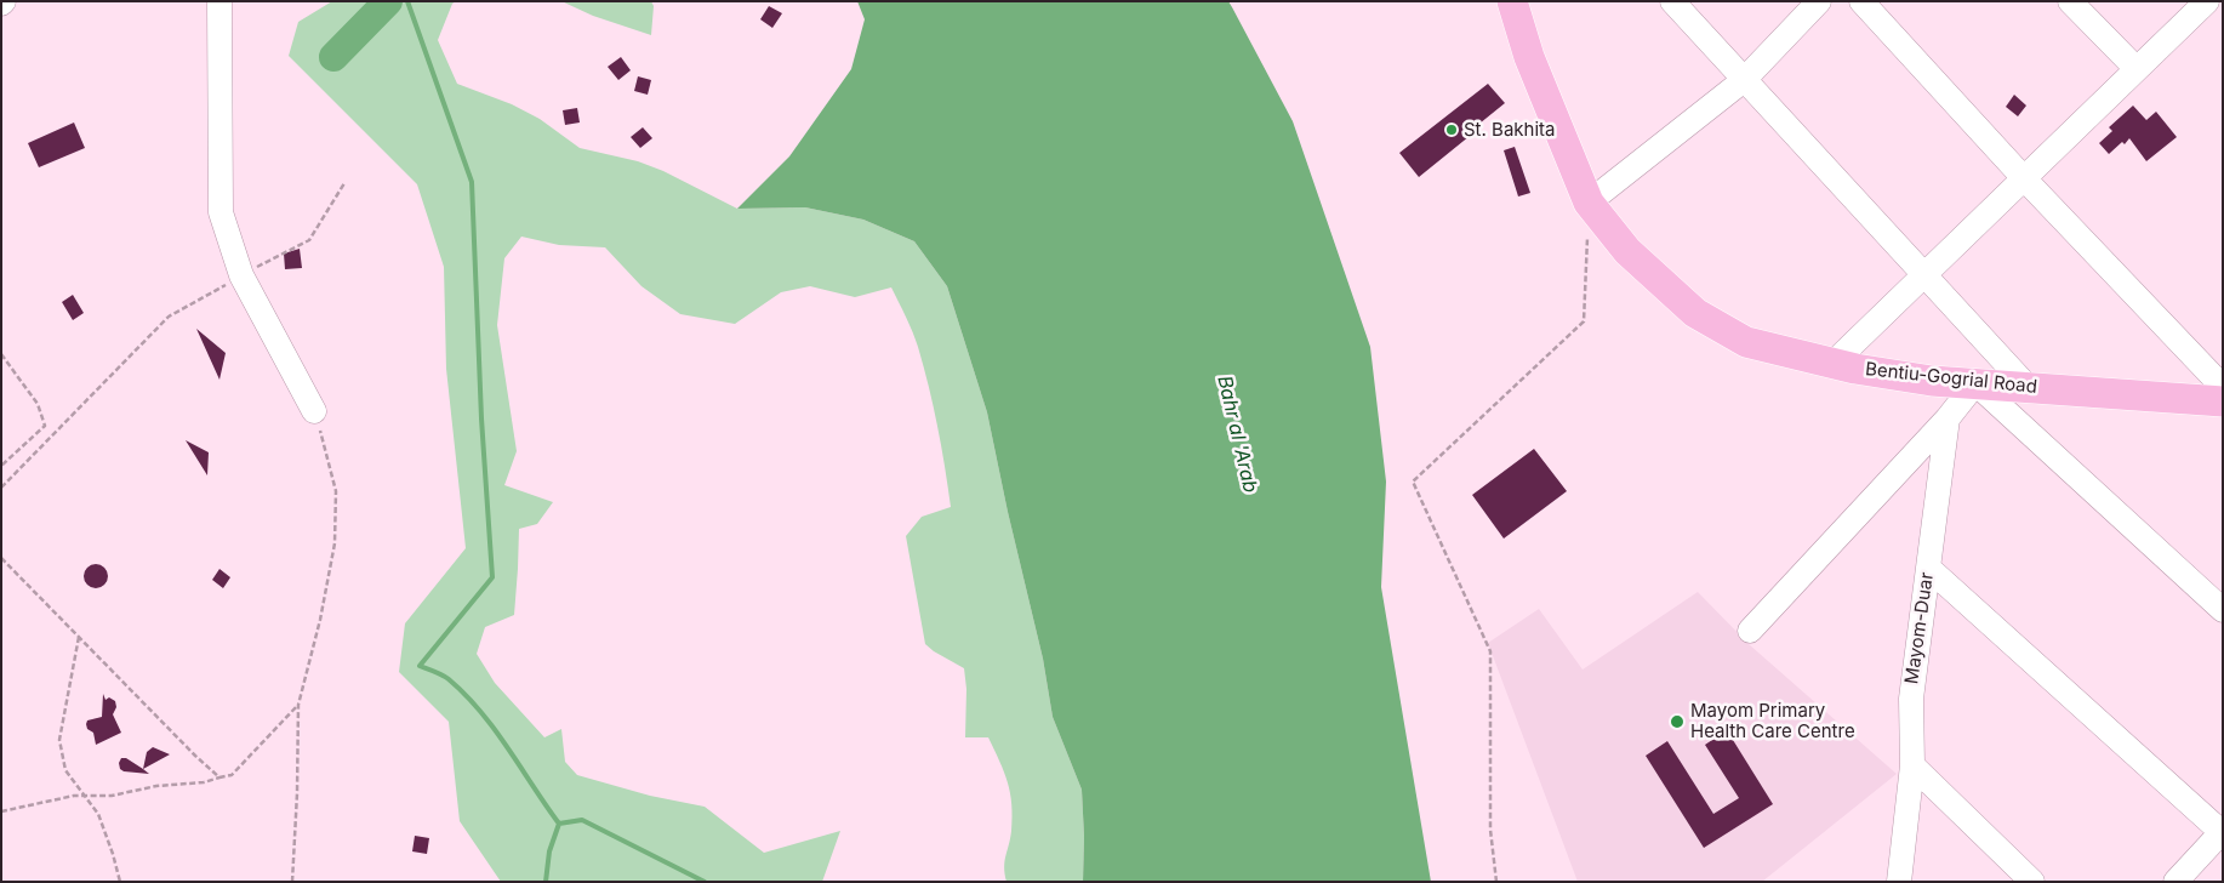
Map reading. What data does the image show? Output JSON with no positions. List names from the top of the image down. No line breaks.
{"streets":{"main road":["Bentiu-Gogrial Road"],"street":["Mayom-Duar"]},"crossings":[["Bentiu-Gogrial Road","Mayom-Duar"]],"water":["Bahr al 'Arab"],"places":["St. Bakhita","Mayom Primary Health Care Centre"]}
